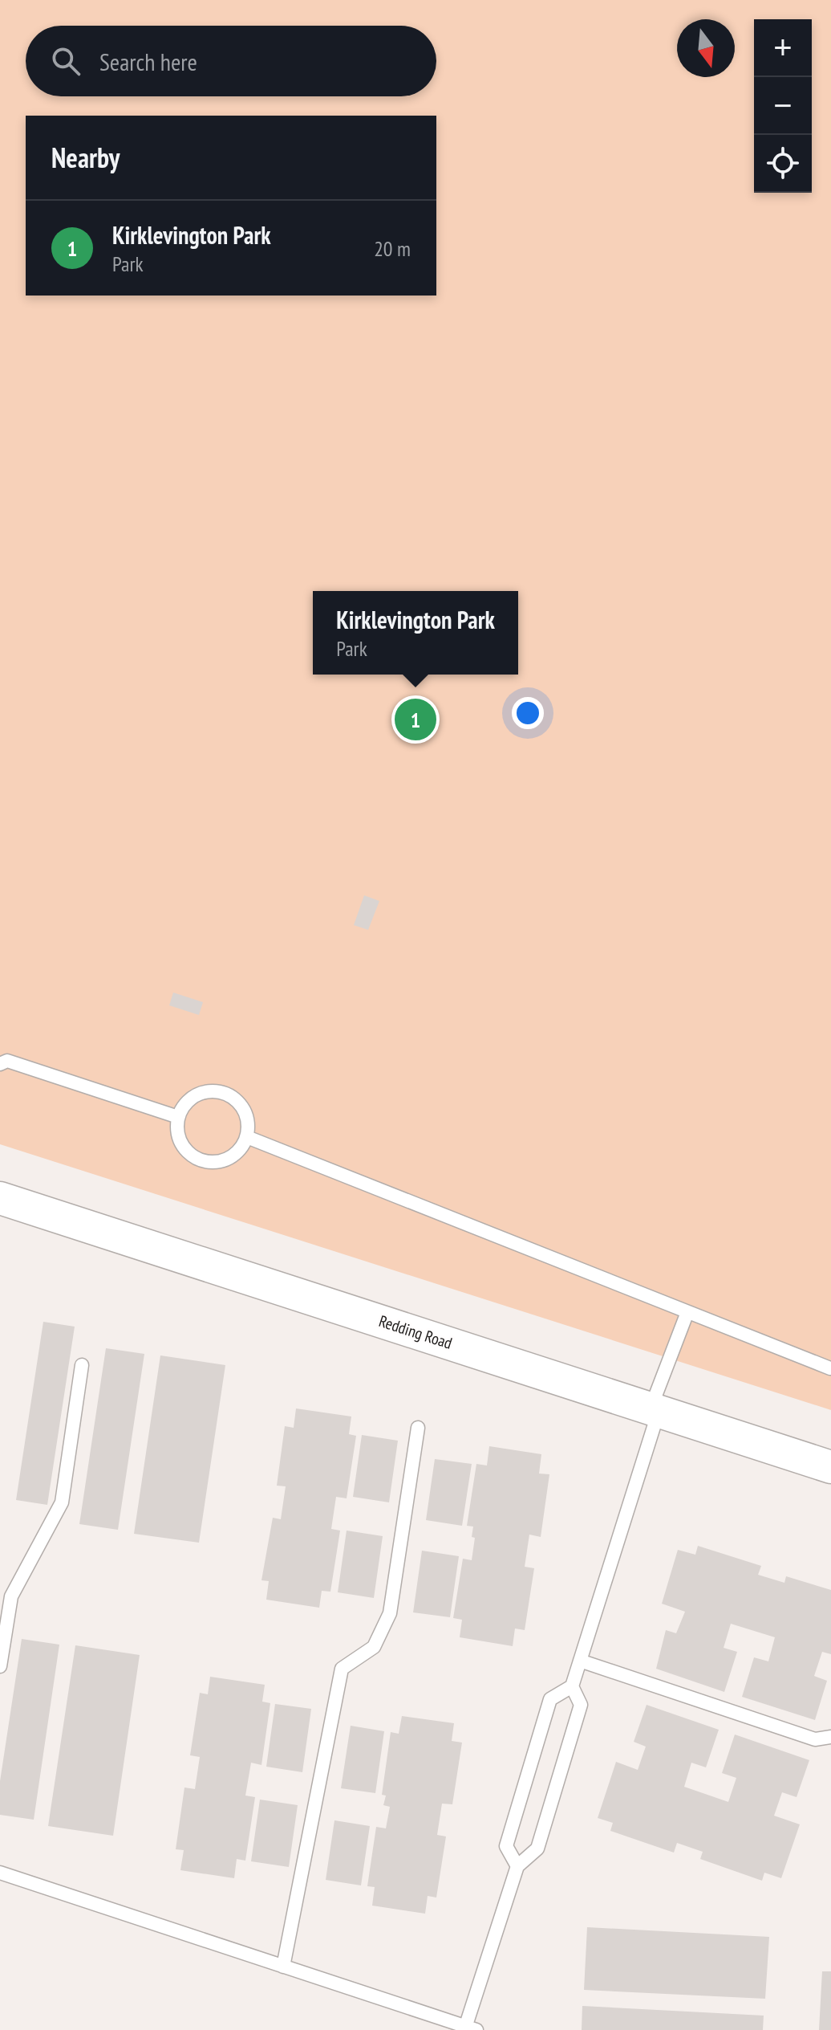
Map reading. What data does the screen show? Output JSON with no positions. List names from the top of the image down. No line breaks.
{"streets":{"street":["Redding Road"]},"north":"bottom","page":{"map_buttons":["+","−"],"search":"Search here","heading":"Nearby","list":[{"mark":"1","name":"Kirklevington Park","note":"Park","value":"20 m"}],"popup":["Kirklevington Park","Park"],"pins":"1"}}
